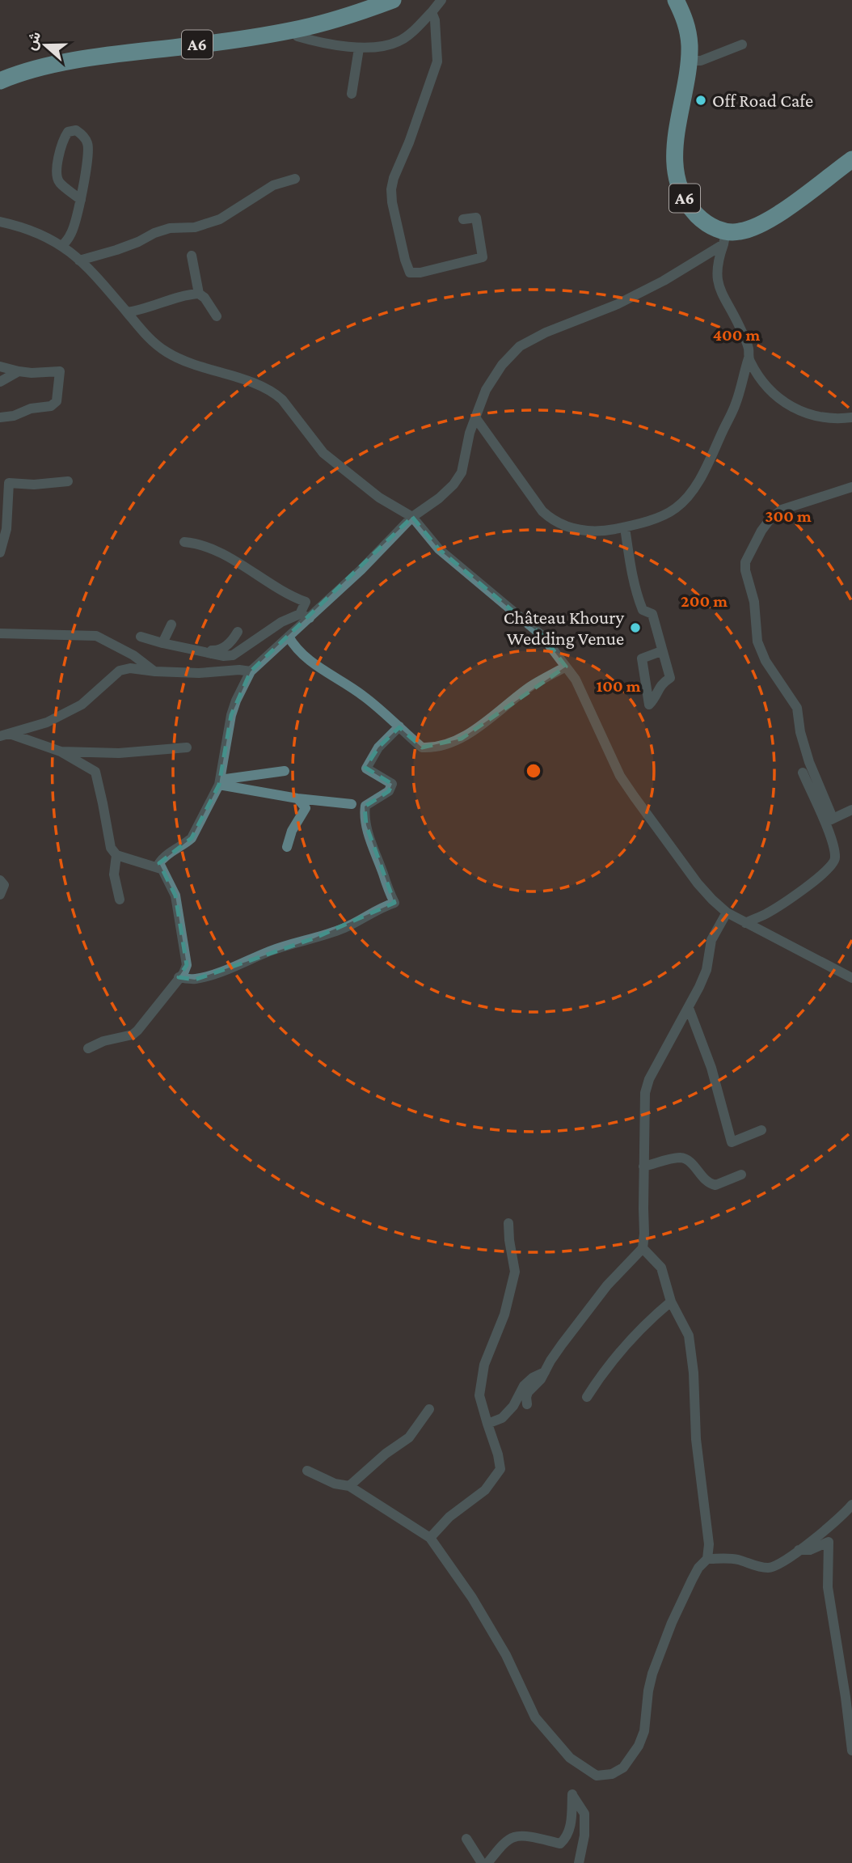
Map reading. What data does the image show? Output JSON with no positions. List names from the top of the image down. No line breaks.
{"streets":{"highway":["A6"]},"places":["Off Road Cafe","Château Khoury Wedding Venue"],"north":"left","rings":["400 m","300 m","200 m","100 m"]}
